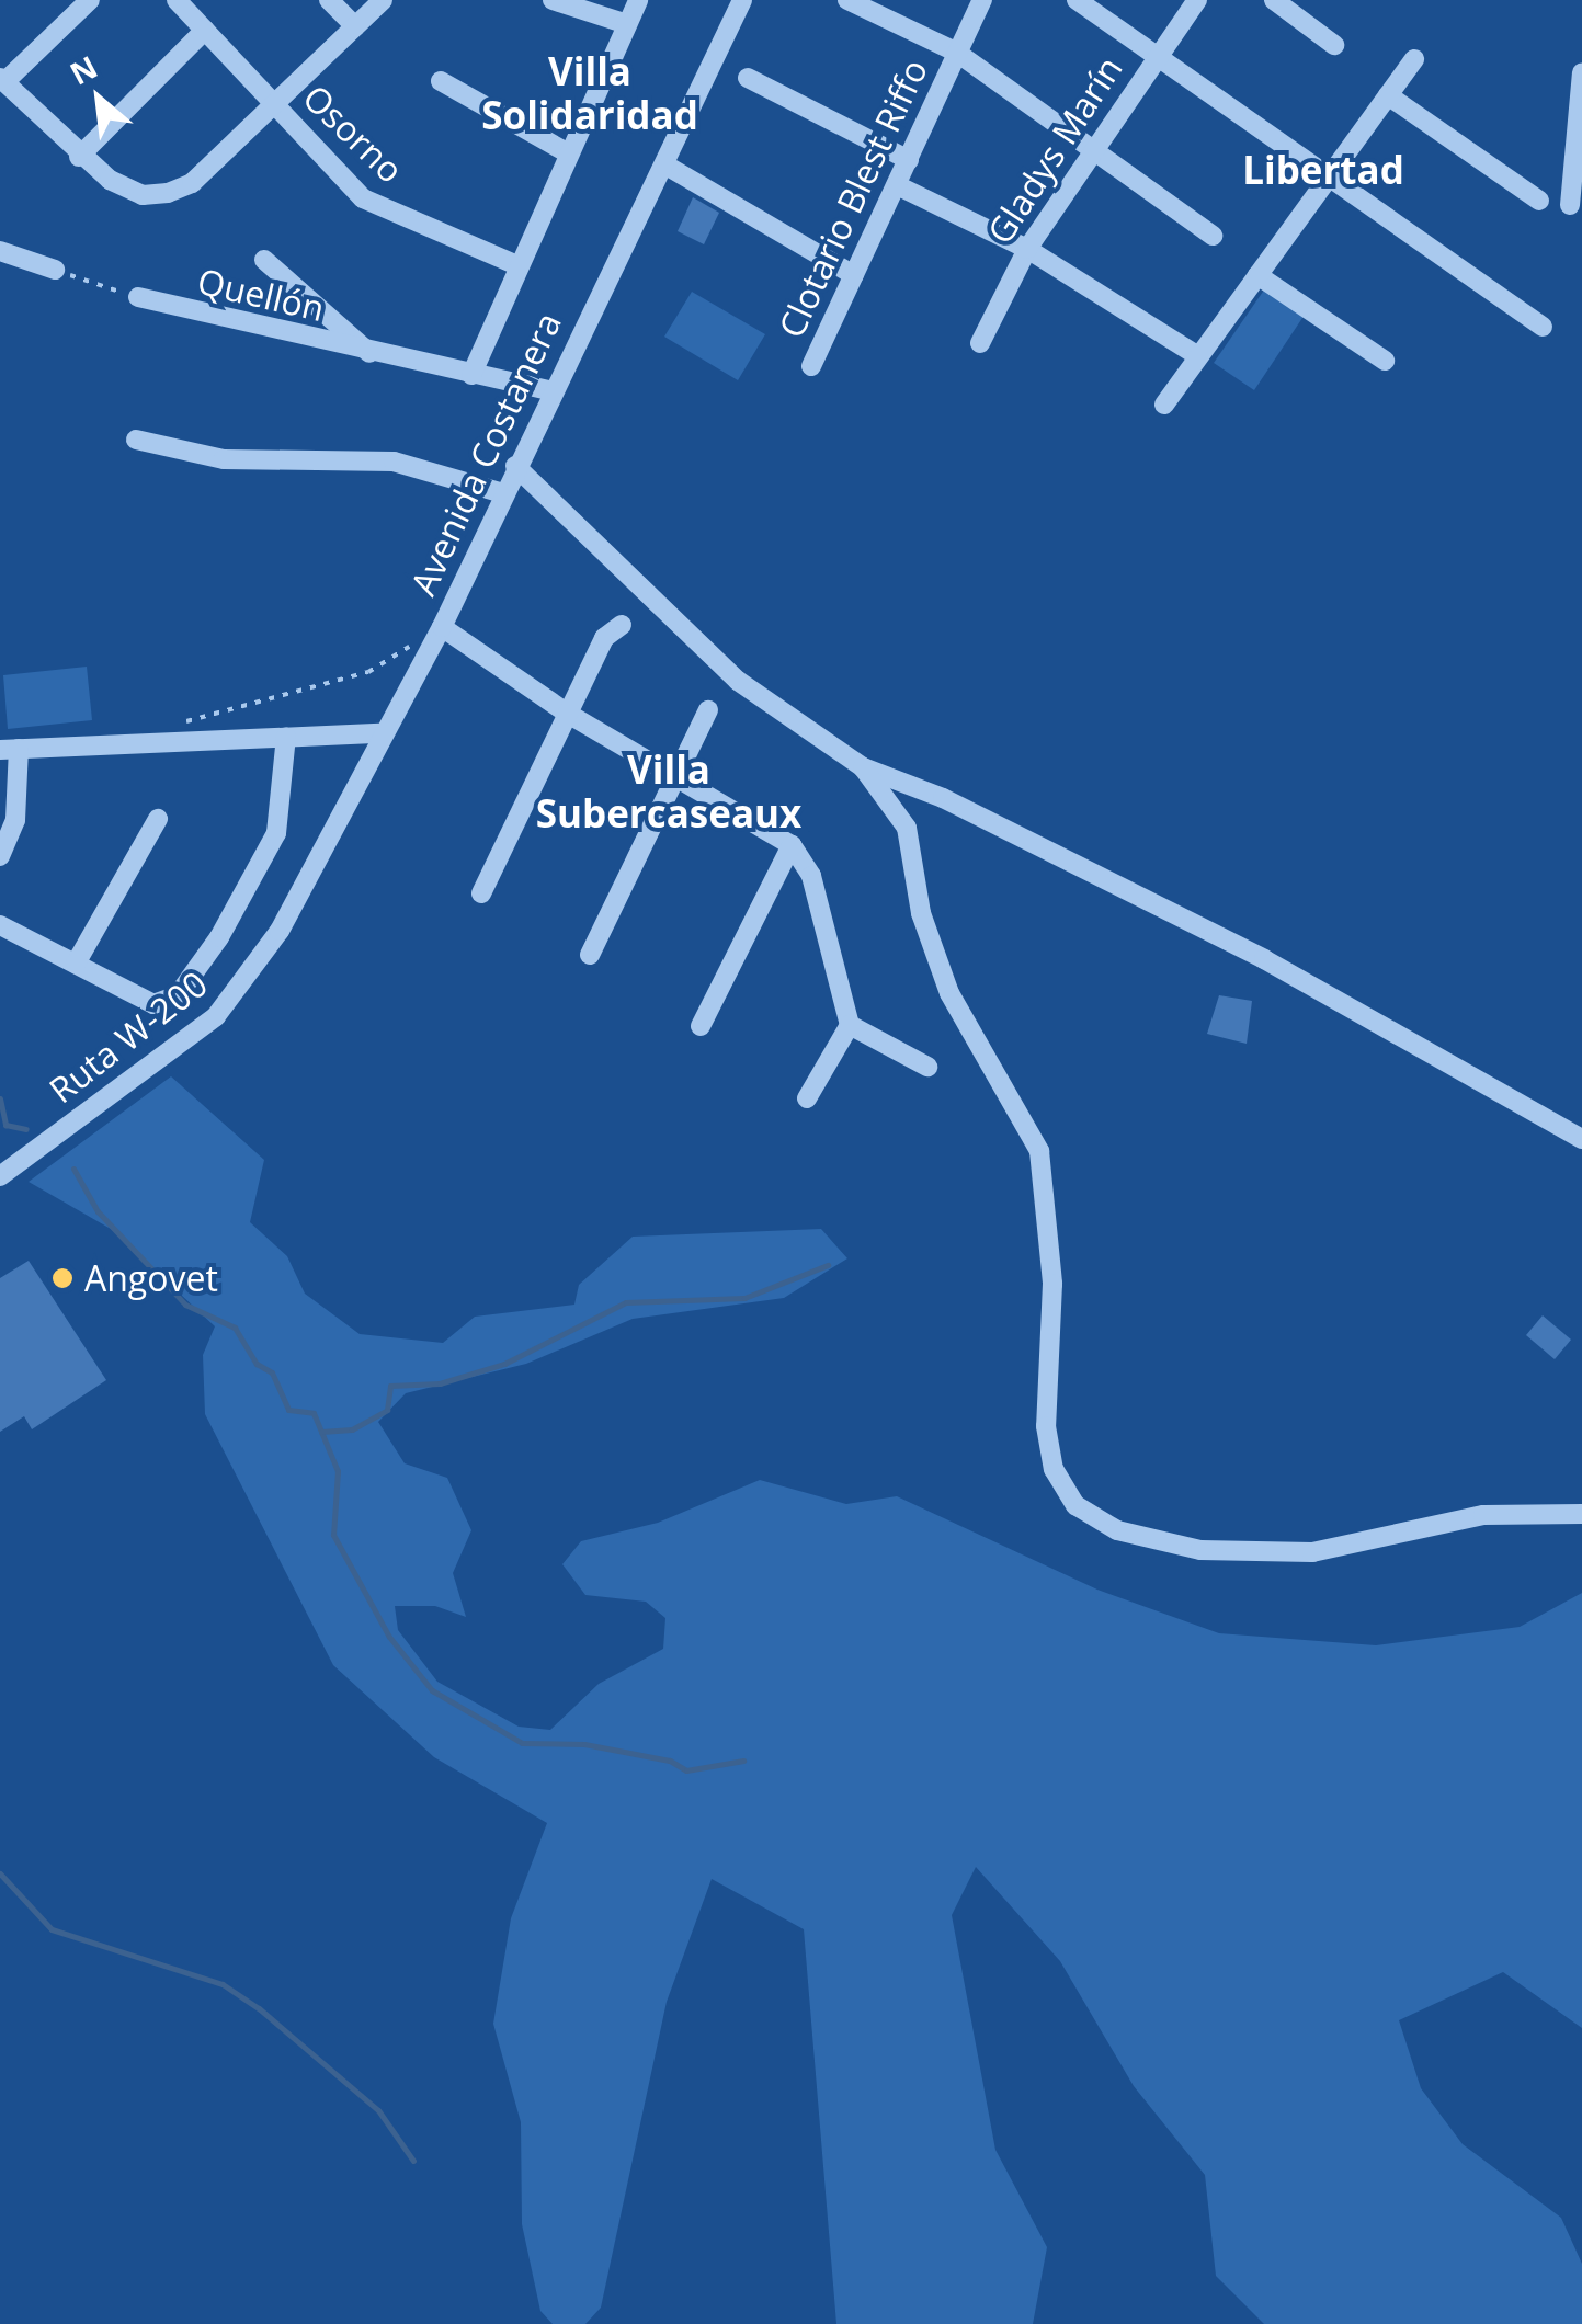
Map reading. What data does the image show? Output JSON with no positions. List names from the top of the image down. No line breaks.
{"streets":{"street":["Osorno","Gladys Marín","Clotario Blest Riffo","Quellón","Avenida Costanera","Ruta W-200"]},"crossings":[["Quellón","Avenida Costanera"],["Avenida Costanera","Ruta W-200"]],"districts":["Villa Solidaridad","Libertad","Villa Subercaseaux"],"places":["Angovet"],"north":"top left"}
